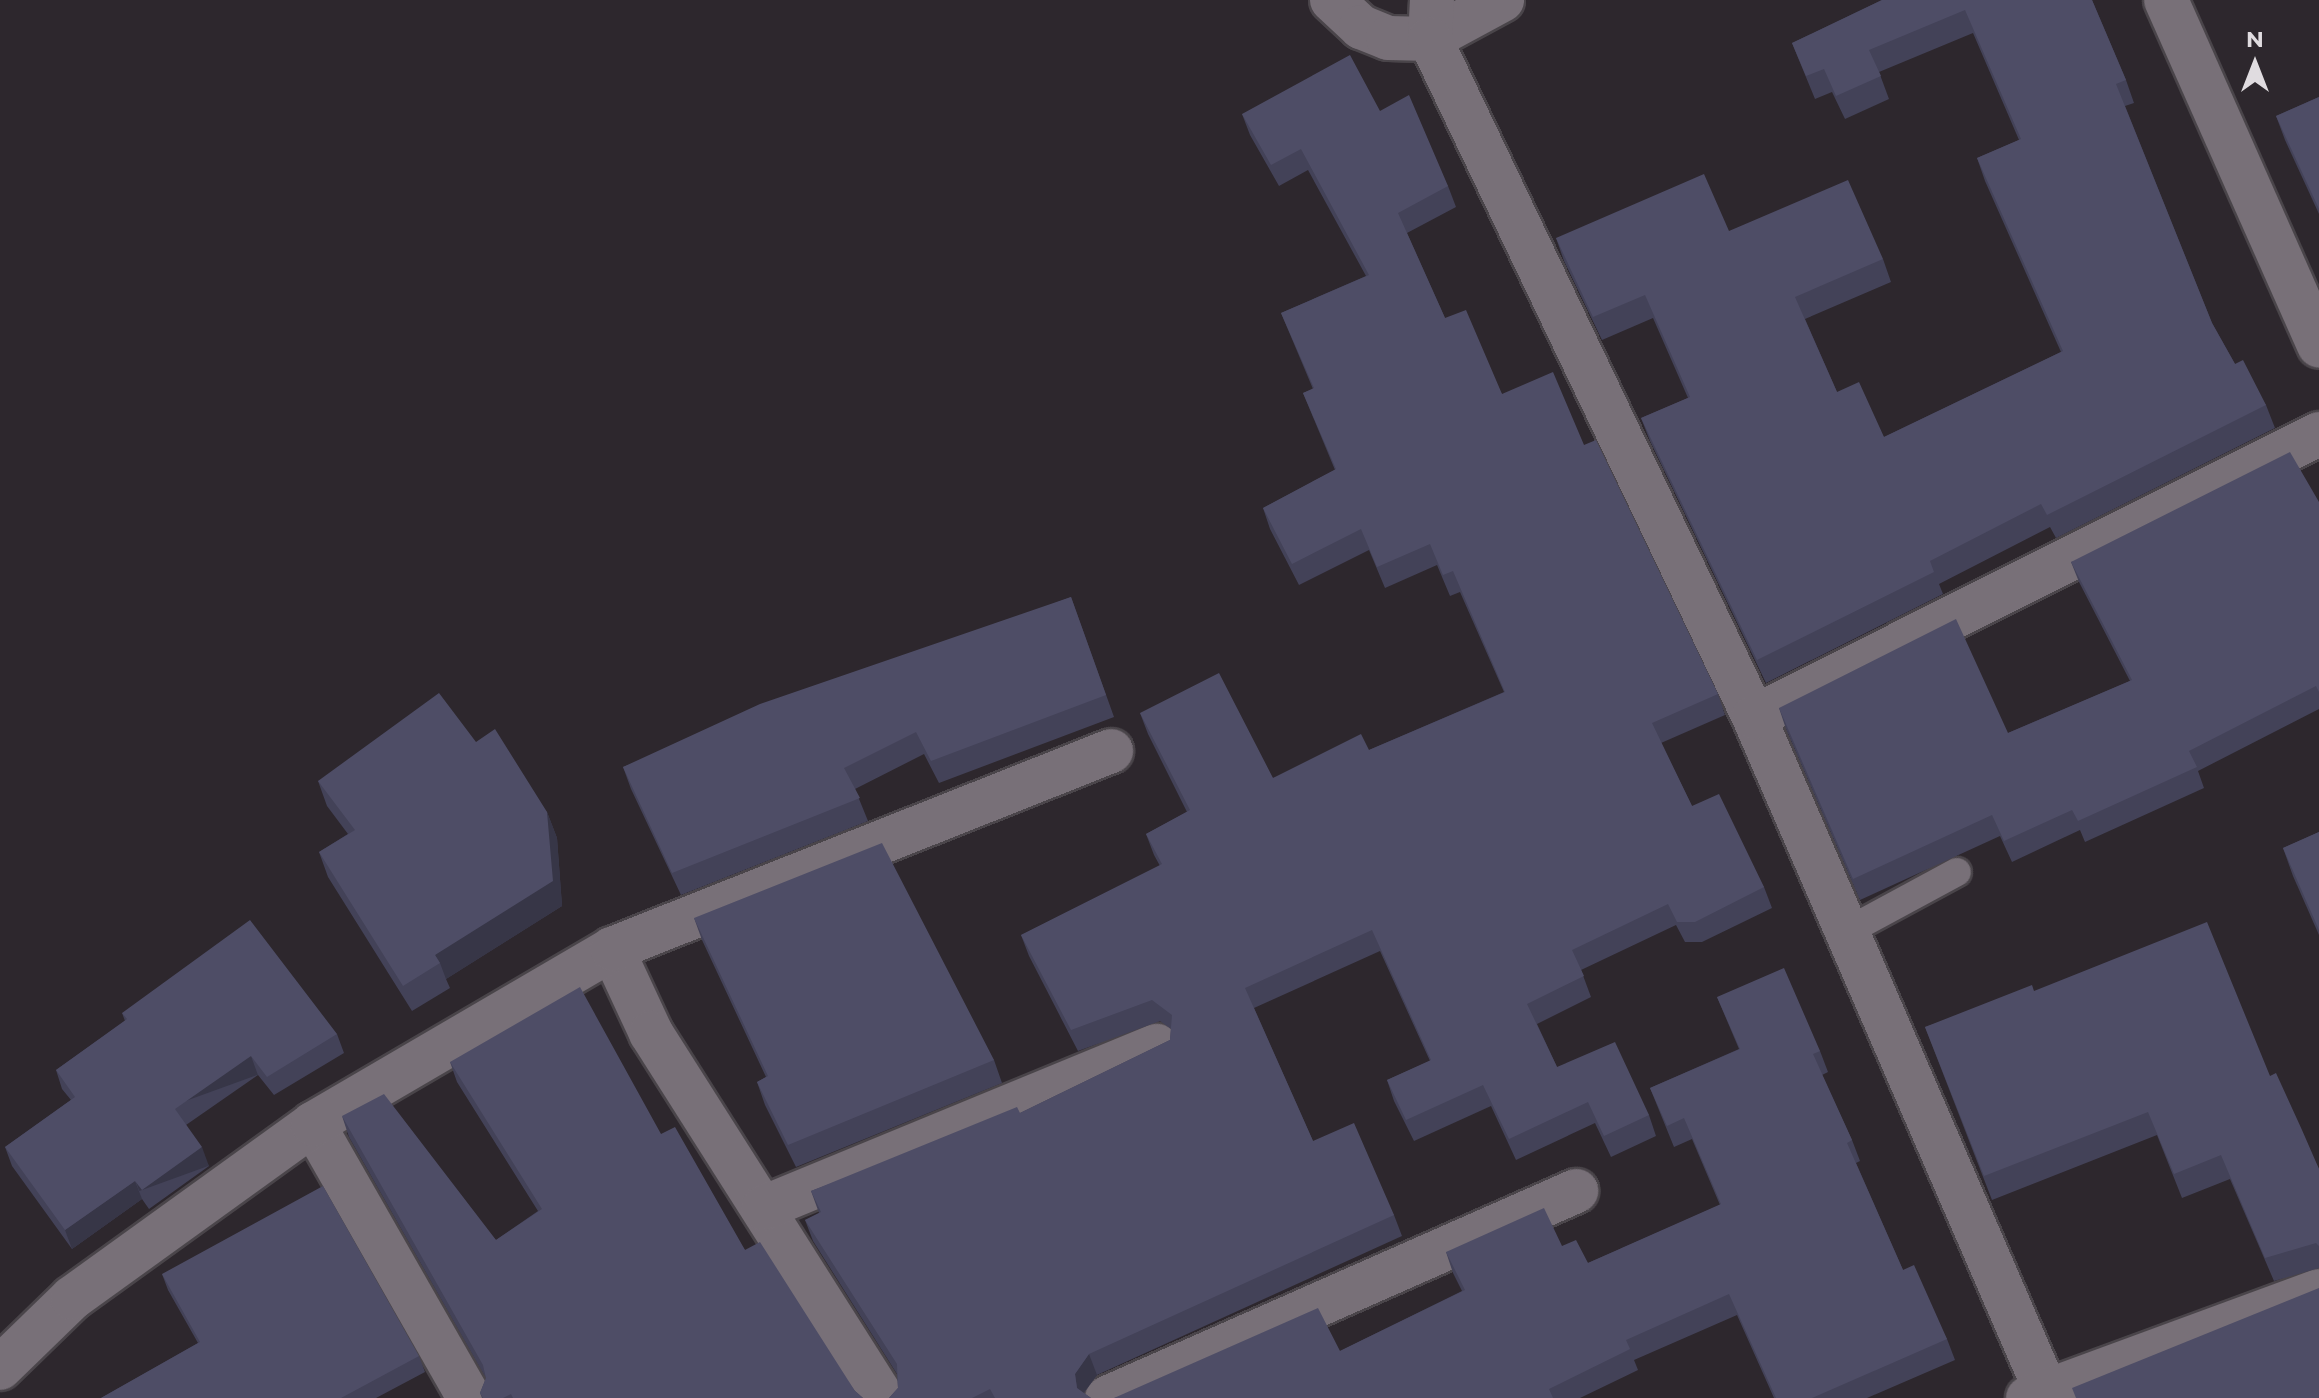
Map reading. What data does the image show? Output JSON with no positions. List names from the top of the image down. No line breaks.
{"north":"top"}
